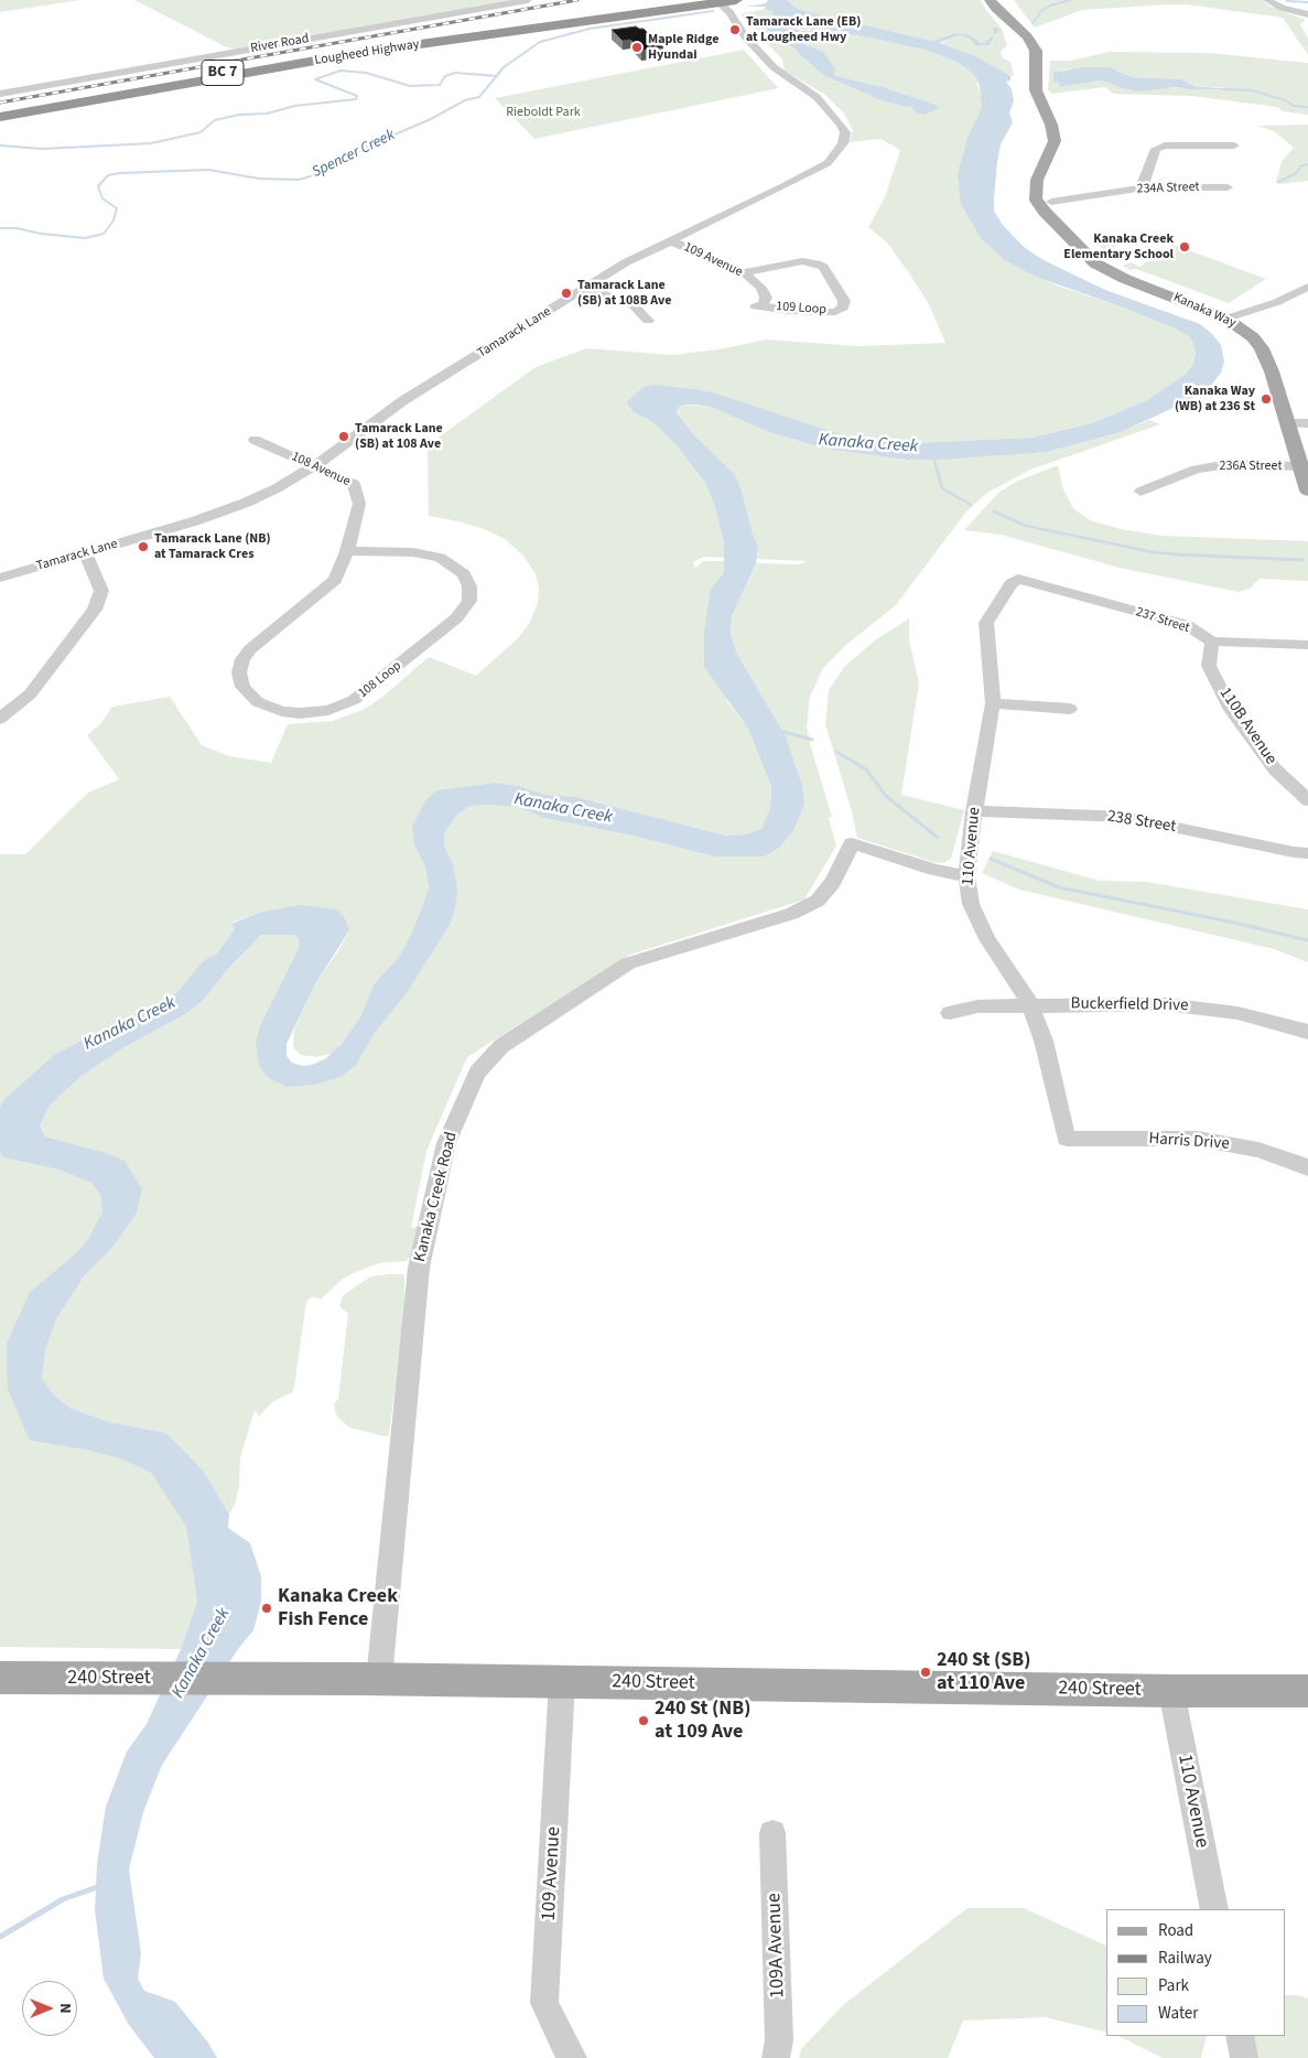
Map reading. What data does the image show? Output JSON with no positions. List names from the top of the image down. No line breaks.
{"streets":{"highway":["Lougheed Highway","BC 7"],"main road":["Kanaka Way","240 Street"],"street":["River Road","234A Street","109 Avenue","109 Loop","Tamarack Lane","236A Street","108 Avenue","237 Street","108 Loop","110B Avenue","238 Street","110 Avenue","Buckerfield Drive","Harris Drive","Kanaka Creek Road","109A Avenue"]},"crossings":[["Lougheed Highway","Tamarack Lane"],["234A Street","Kanaka Way"],["109 Avenue","109 Loop"],["109 Avenue","Tamarack Lane"],["109 Avenue","240 Street"],["Kanaka Way","236A Street"],["Tamarack Lane","108 Avenue"],["108 Avenue","108 Loop"],["237 Street","110B Avenue"],["237 Street","110 Avenue"],["238 Street","110 Avenue"],["110 Avenue","Buckerfield Drive"],["110 Avenue","Harris Drive"],["110 Avenue","Kanaka Creek Road"],["110 Avenue","240 Street"],["Kanaka Creek Road","240 Street"]],"water":["Spencer Creek","Kanaka Creek"],"parks":["Rieboldt Park"],"places":["Tamarack Lane (EB) at Lougheed Hwy","Maple Ridge Hyundai","Kanaka Creek Elementary School","Tamarack Lane (SB) at 108B Ave","Kanaka Way (WB) at 236 St","Tamarack Lane (SB) at 108 Ave","Tamarack Lane (NB) at Tamarack Cres","Kanaka Creek Fish Fence","240 St (SB) at 110 Ave","240 St (NB) at 109 Ave"],"legend":["Road","Railway","Park","Water"],"north":"right"}
